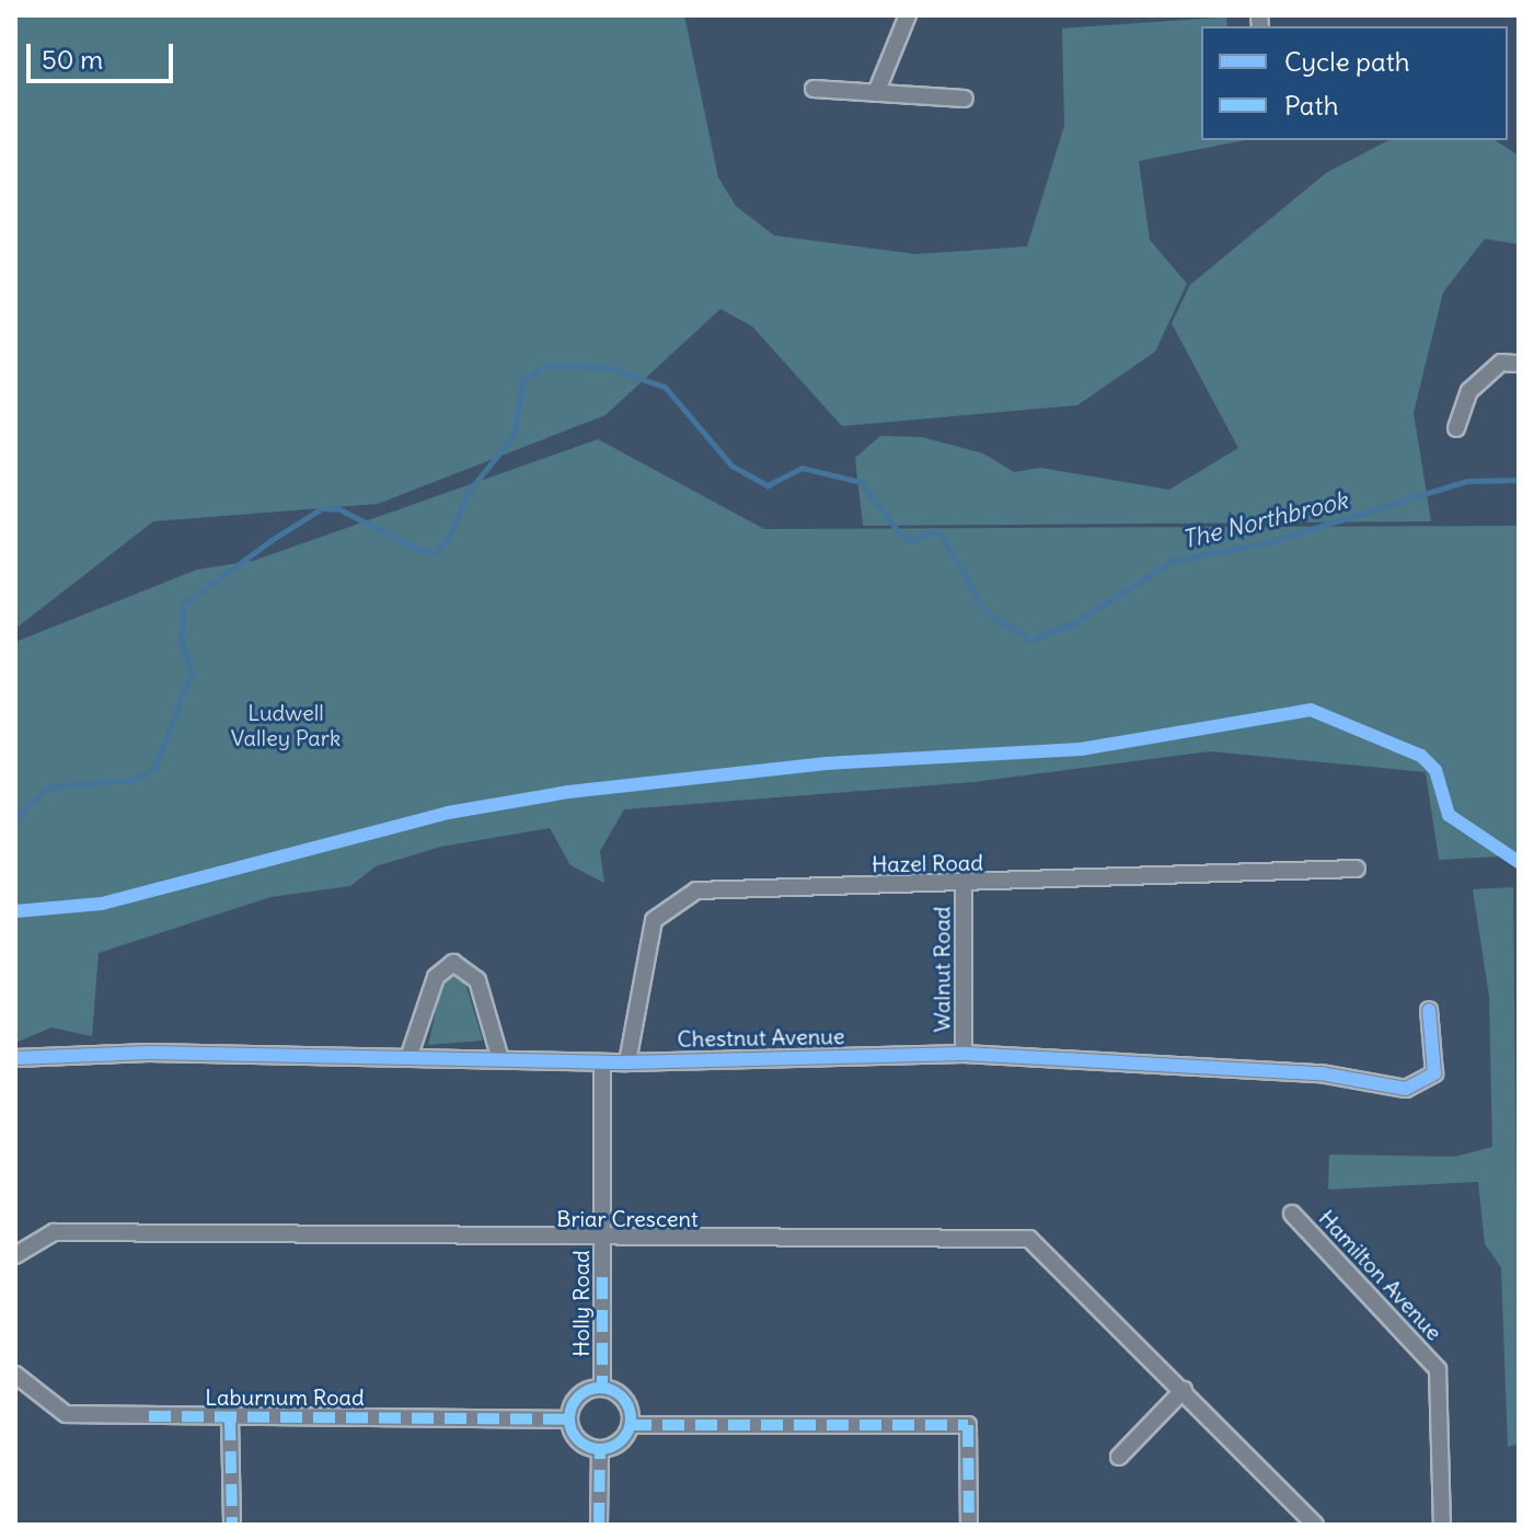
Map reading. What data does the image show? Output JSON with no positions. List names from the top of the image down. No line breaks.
{"streets":{"street":["Hazel Road","Walnut Road","Chestnut Avenue","Briar Crescent","Hamilton Avenue","Holly Road","Laburnum Road"]},"crossings":[["Hazel Road","Walnut Road"],["Hazel Road","Chestnut Avenue"],["Walnut Road","Chestnut Avenue"],["Chestnut Avenue","Holly Road"],["Briar Crescent","Holly Road"],["Holly Road","Laburnum Road"]],"water":["The Northbrook"],"parks":["Ludwell Valley Park"],"legend":["Cycle path","Path"],"scale_bar":"50 m"}
